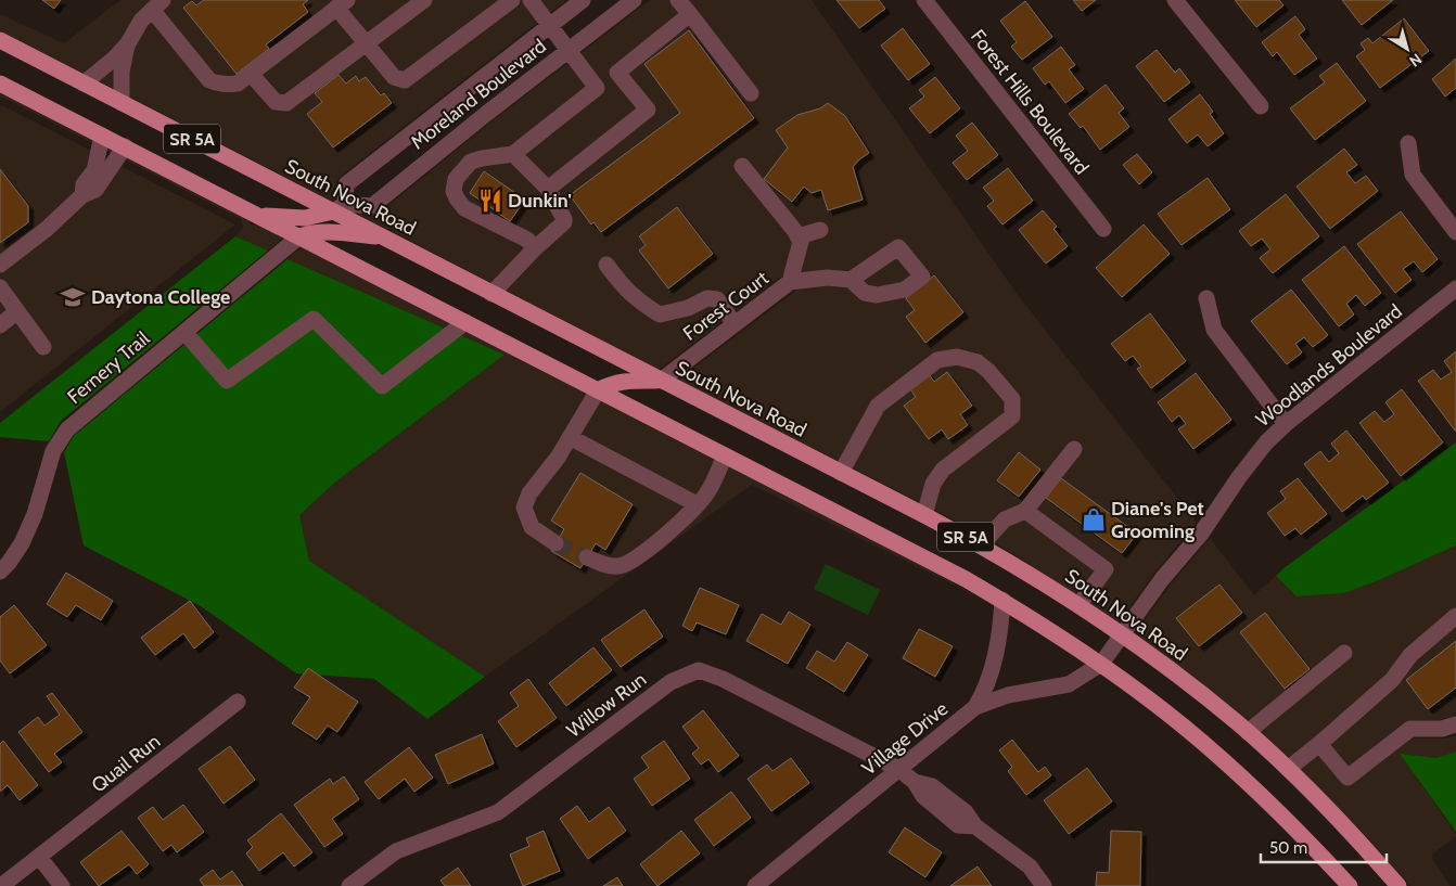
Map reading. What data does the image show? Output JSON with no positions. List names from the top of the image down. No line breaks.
{"streets":{"main road":["SR 5A","South Nova Road"],"street":["Moreland Boulevard","Forest Hills Boulevard","Forest Court","Woodlands Boulevard","Fernery Trail","Willow Run","Village Drive","Quail Run"]},"crossings":[["Moreland Boulevard","South Nova Road"],["SR 5A","Woodlands Boulevard"],["SR 5A","Fernery Trail"],["SR 5A","Village Drive"],["South Nova Road","Forest Court"],["South Nova Road","Woodlands Boulevard"],["Woodlands Boulevard","Village Drive"],["Willow Run","Village Drive"]],"places":{"restaurant":["Dunkin'"],"school or university":["Daytona College"],"shop":["Diane's Pet Grooming"]},"scale_bar":"50 m","north":"bottom right"}
